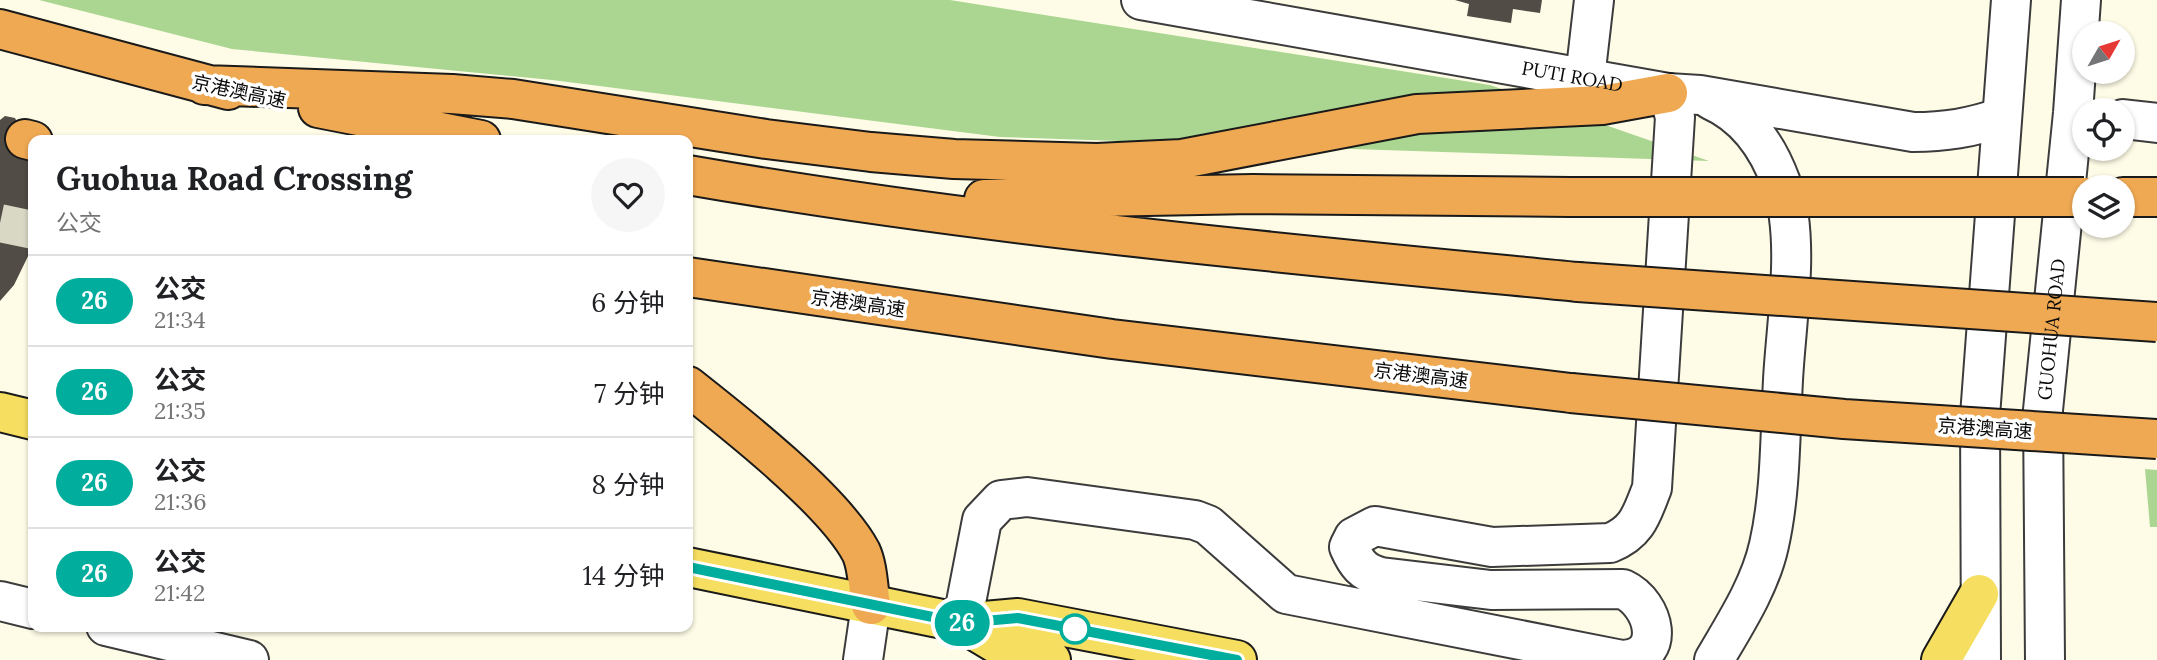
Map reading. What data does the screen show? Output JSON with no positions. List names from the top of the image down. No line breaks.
{"streets":{"highway":["京港澳高速"],"street":["PUTI ROAD","GUOHUA ROAD"]},"lines":["bus line 26"],"north":"top right","page":{"on_map":"26","heading":["Guohua Road Crossing","公交"],"list":[{"mark":"26","name":"公交","note":"21:34","value":"6 分钟"},{"mark":"26","name":"公交","note":"21:35","value":"7 分钟"},{"mark":"26","name":"公交","note":"21:36","value":"8 分钟"},{"mark":"26","name":"公交","note":"21:42","value":"14 分钟"}]}}
